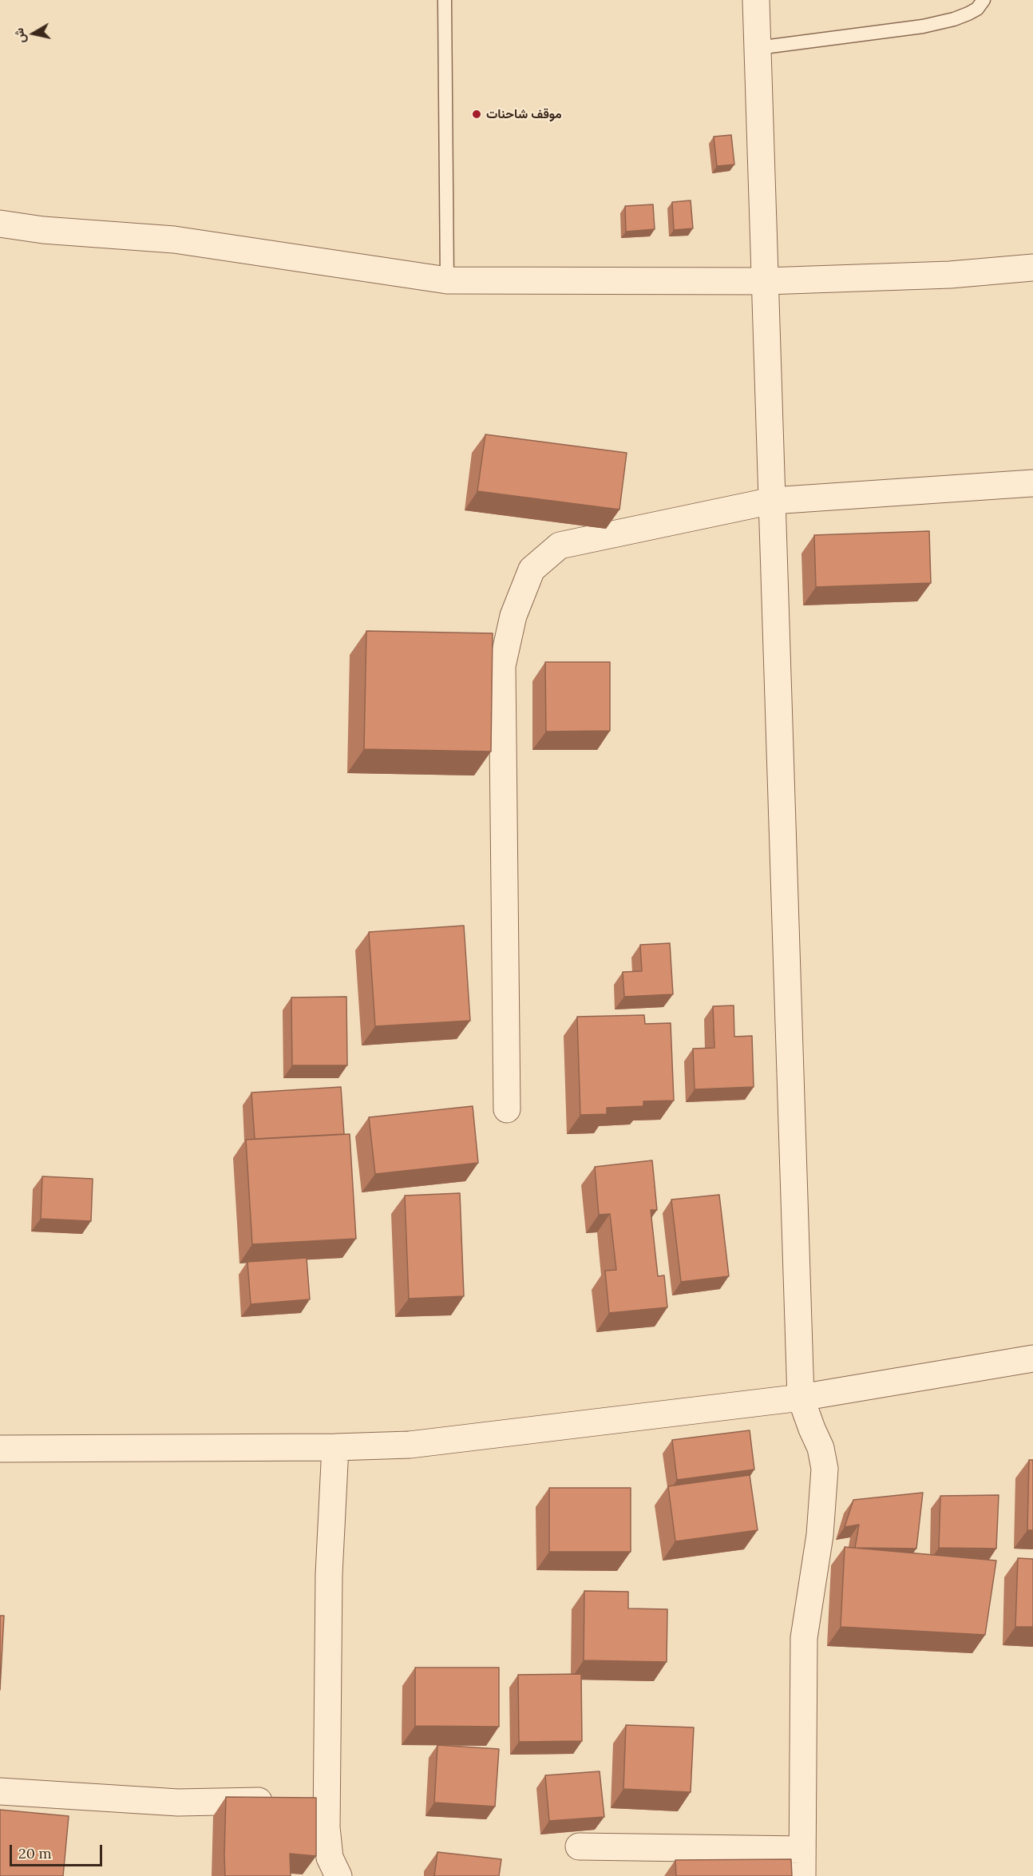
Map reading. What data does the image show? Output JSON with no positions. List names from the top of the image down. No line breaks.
{"places":["موقف شاحنات"],"scale_bar":"20 m","north":"left"}
